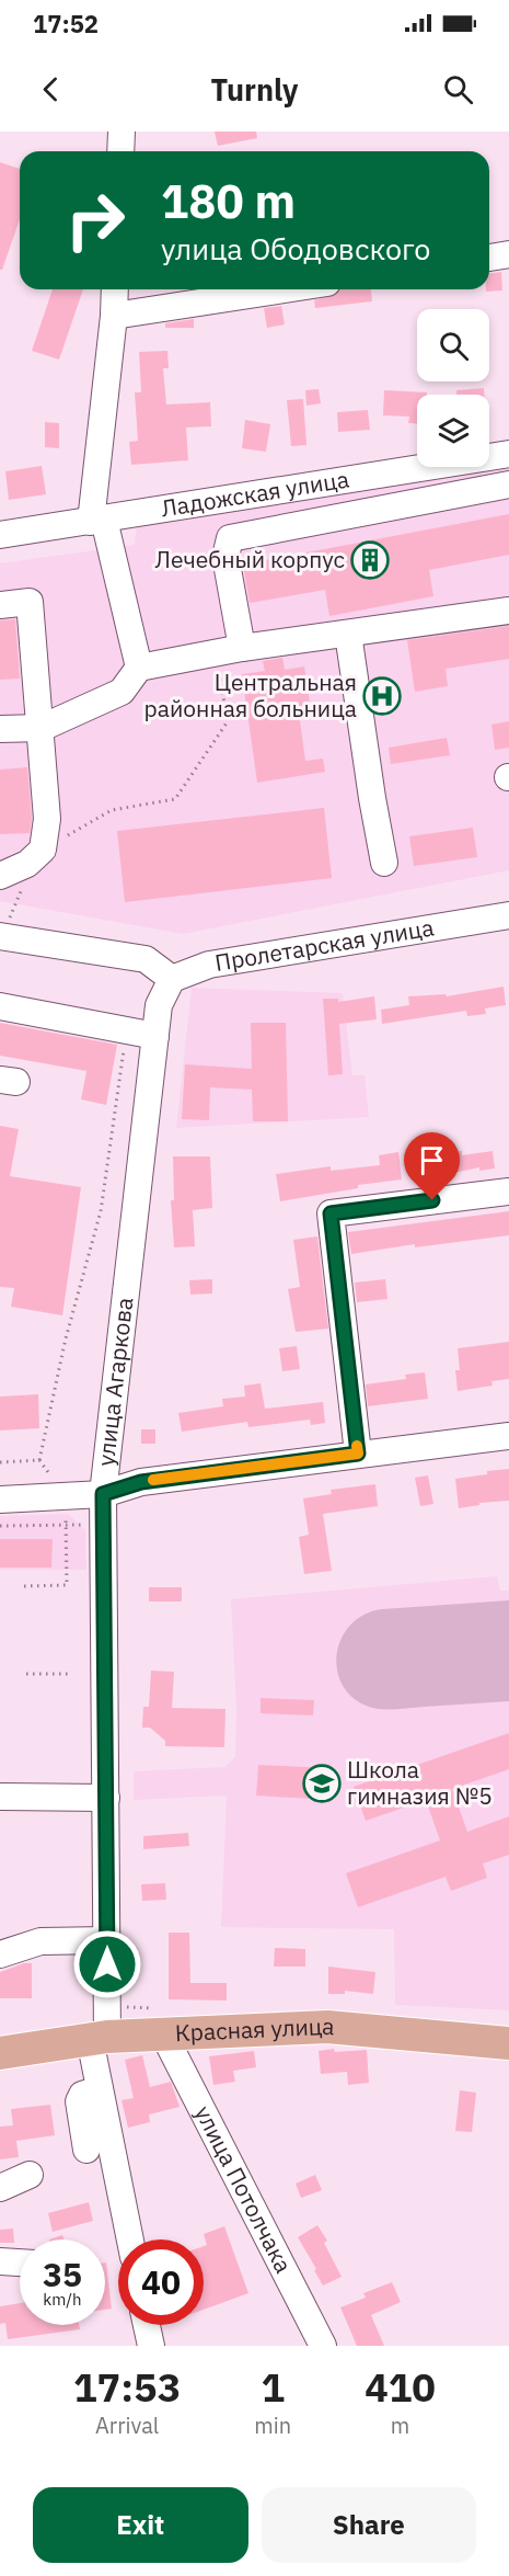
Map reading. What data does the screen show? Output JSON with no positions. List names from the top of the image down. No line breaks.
{"streets":{"main road":["Красная улица"],"street":["Ладожская улица","Пролетарская улица","улица Агаркова","улица Потолчака"]},"crossings":[["Пролетарская улица","улица Агаркова"],["улица Агаркова","Красная улица"],["Красная улица","улица Потолчака"]],"places":{"building":["Лечебный корпус"],"hospital":["Центральная районная больница"],"school or university":["Школа гимназия №5"]},"page":{"status":"17:52","header":"Turnly","turn":["180 m","улица Ободовского"],"speed":"35 km/h","limit":"40","eta":["17:53","Arrival","1","min","410","m"],"buttons":["Exit","Share"]}}
